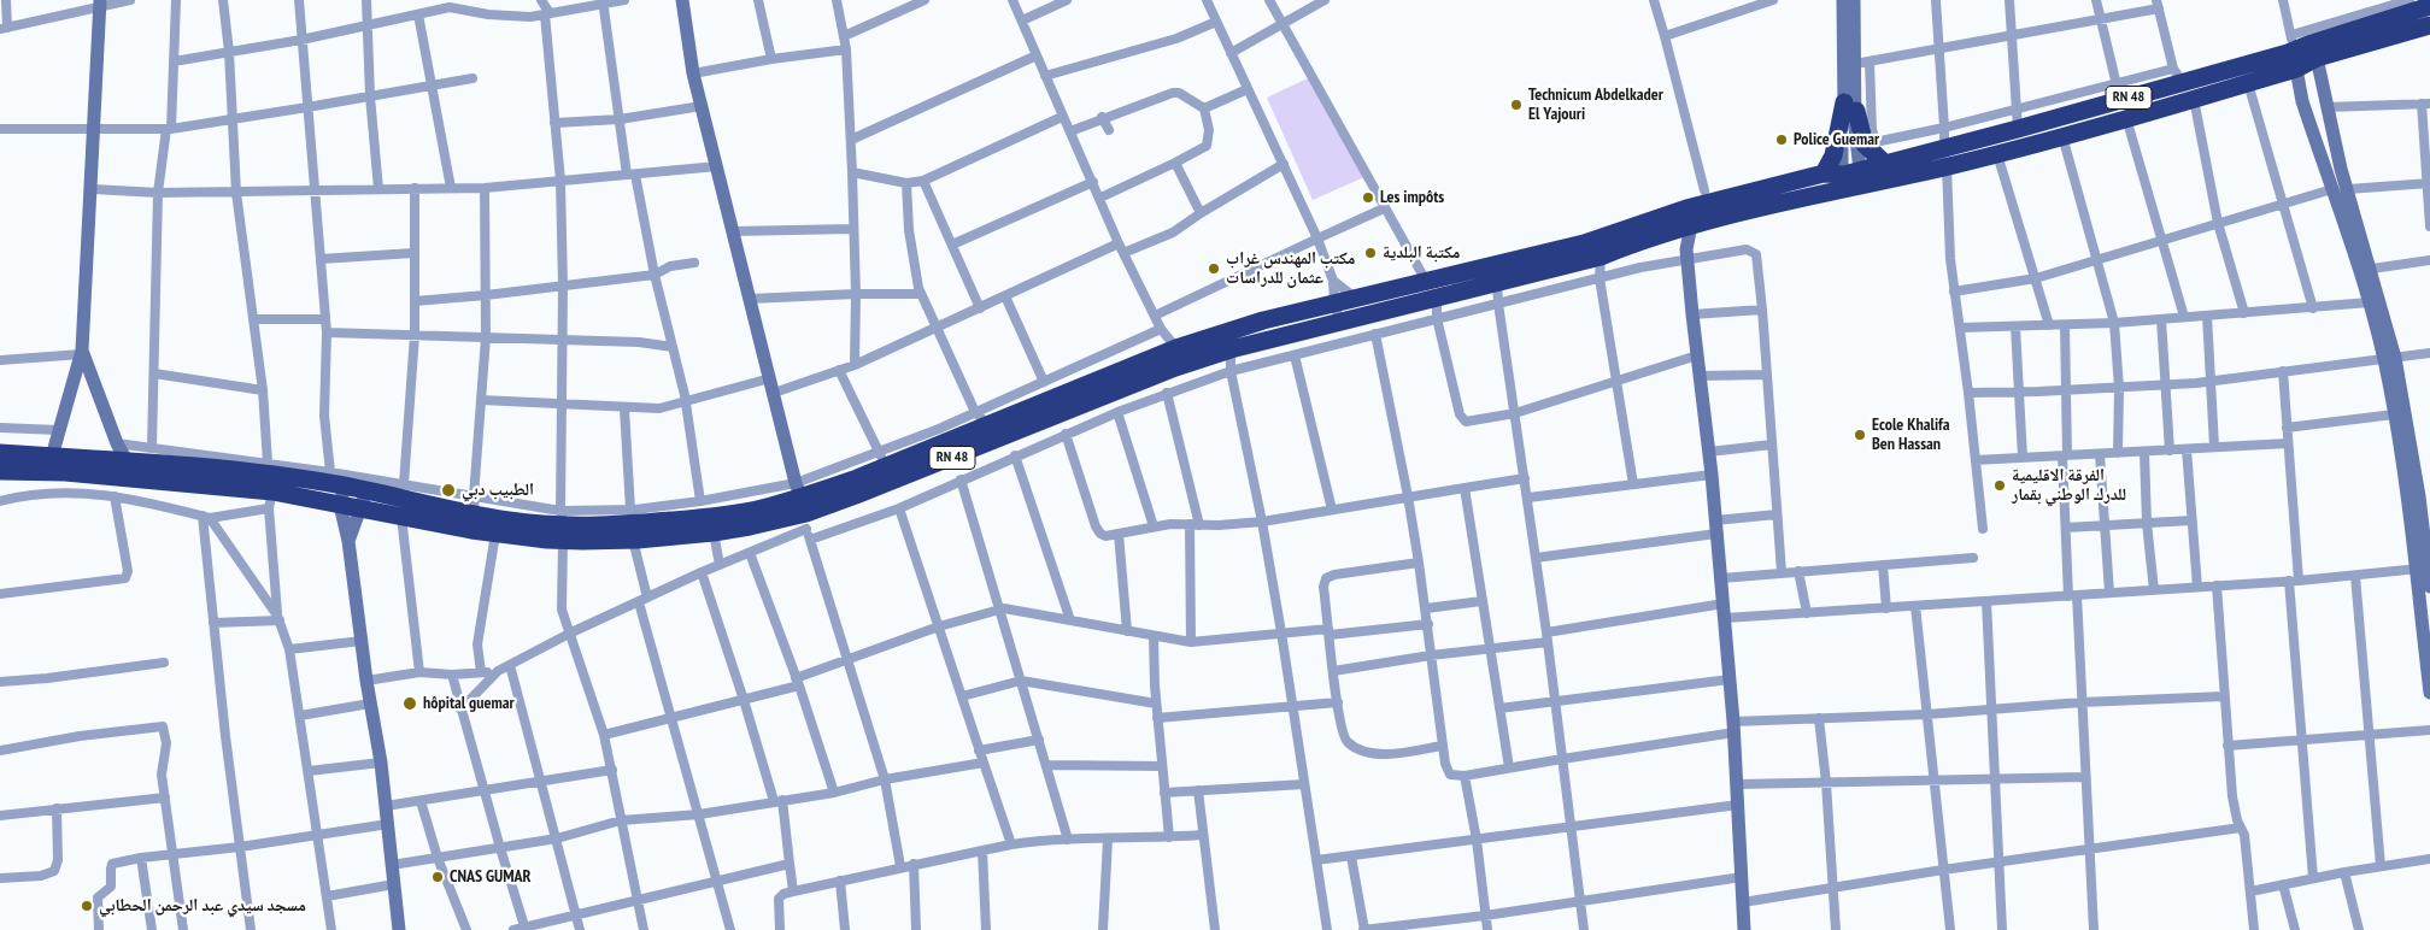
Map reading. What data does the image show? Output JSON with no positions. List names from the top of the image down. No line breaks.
{"streets":{"highway":["RN 48"]},"places":["Technicum Abdelkader El Yajouri","Police Guemar","Les impôts","مكتبة البلدية","مكتب المهندس غراب عثمان للدراسات","Ecole Khalifa Ben Hassan","الفرقة الاقليمية للدرك الوطني بقمار","الطبيب دبي","hôpital guemar","CNAS GUMAR","مسجد سيدي عبد الرحمن الحطابي"]}
